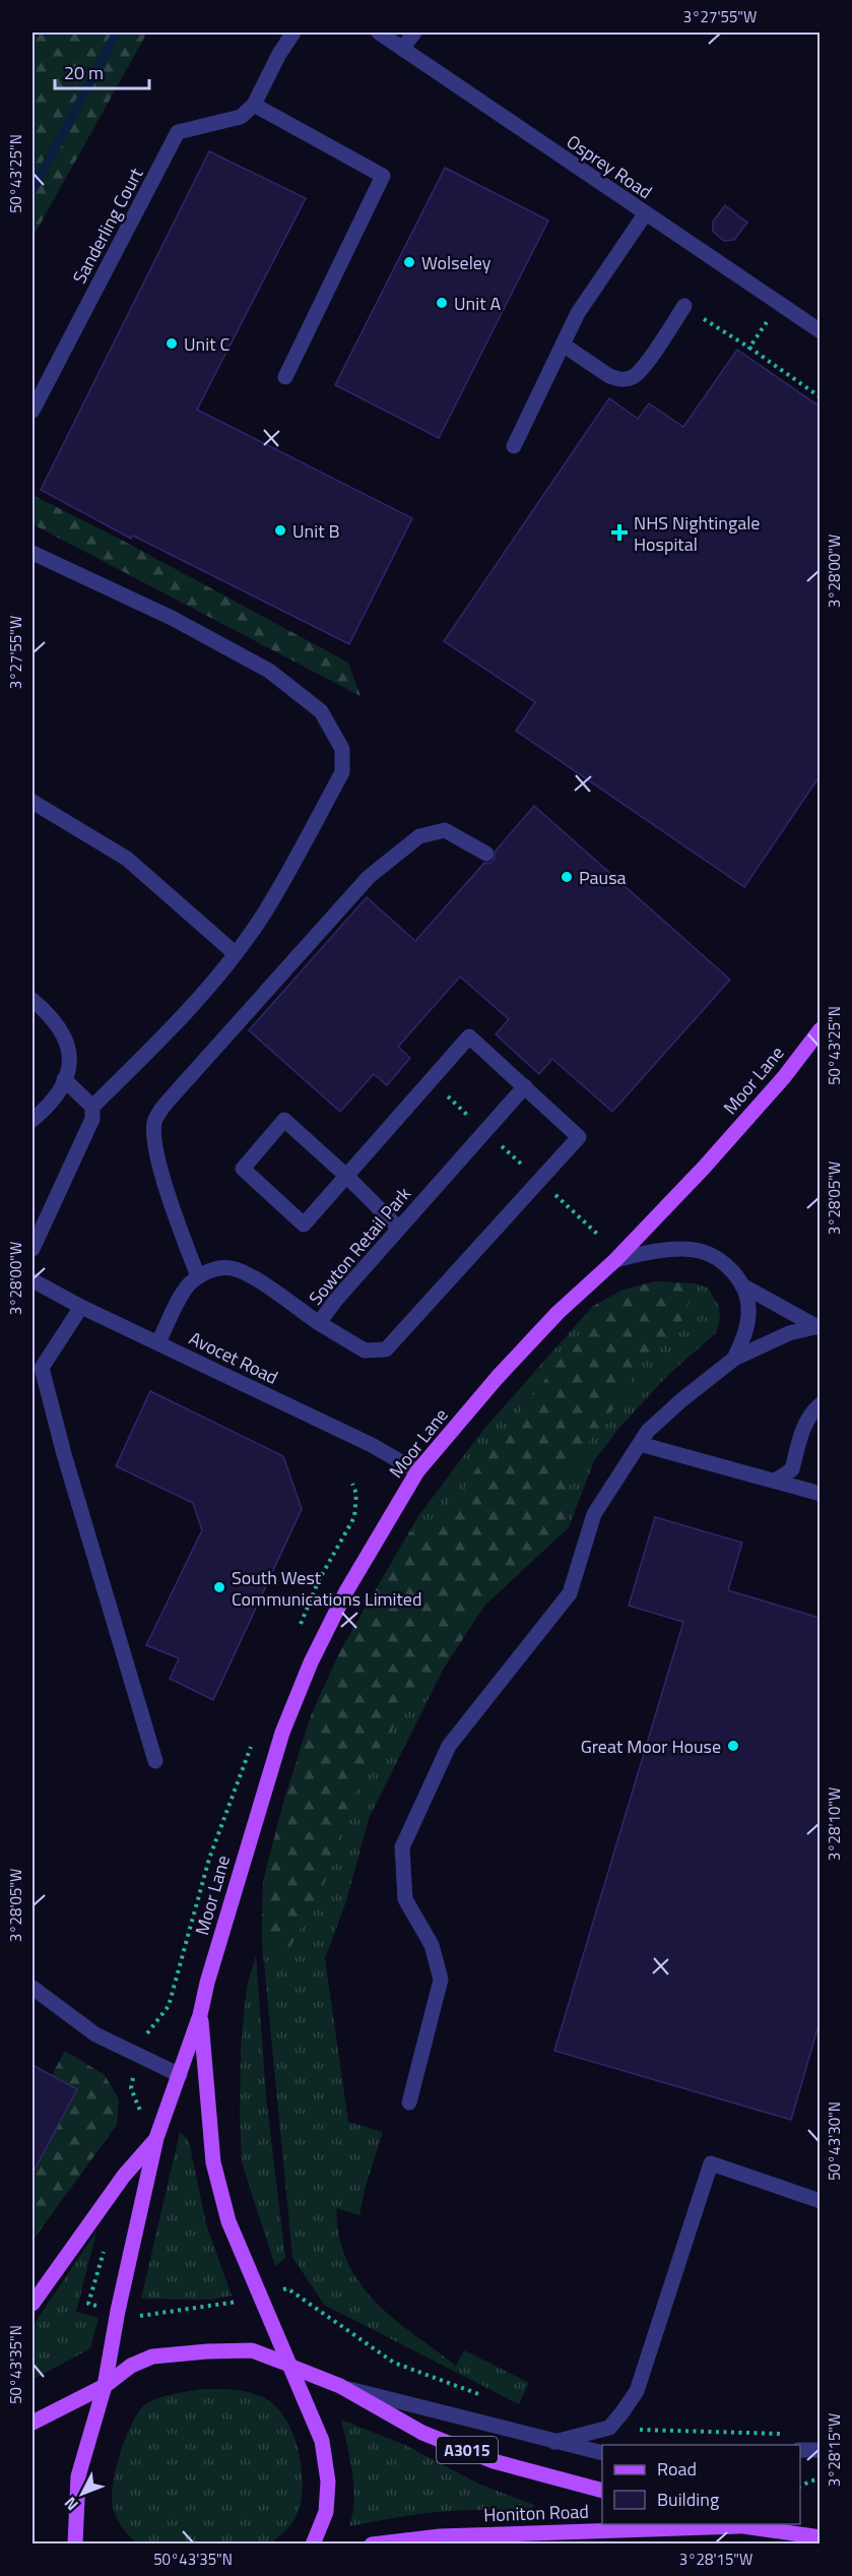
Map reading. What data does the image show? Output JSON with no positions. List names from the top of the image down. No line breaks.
{"streets":{"main road":["Moor Lane","A3015","Honiton Road"],"street":["Osprey Road","Sanderling Court","Sowton Retail Park","Avocet Road"]},"crossings":[["Moor Lane","Avocet Road"],["Moor Lane","Honiton Road"]],"places":{"other":["Wolseley","Unit A","Unit C","Unit B","Pausa","South West Communications Limited","Great Moor House"],"health":["NHS Nightingale Hospital"]},"legend":["Road","Building"],"scale_bar":"20 m","north":"bottom left","coordinates":["3°27'55\"W","50°43'25\"N","3°28'00\"W","3°28'05\"W","3°28'10\"W","50°43'30\"N","50°43'35\"N","3°28'15\"W"]}
